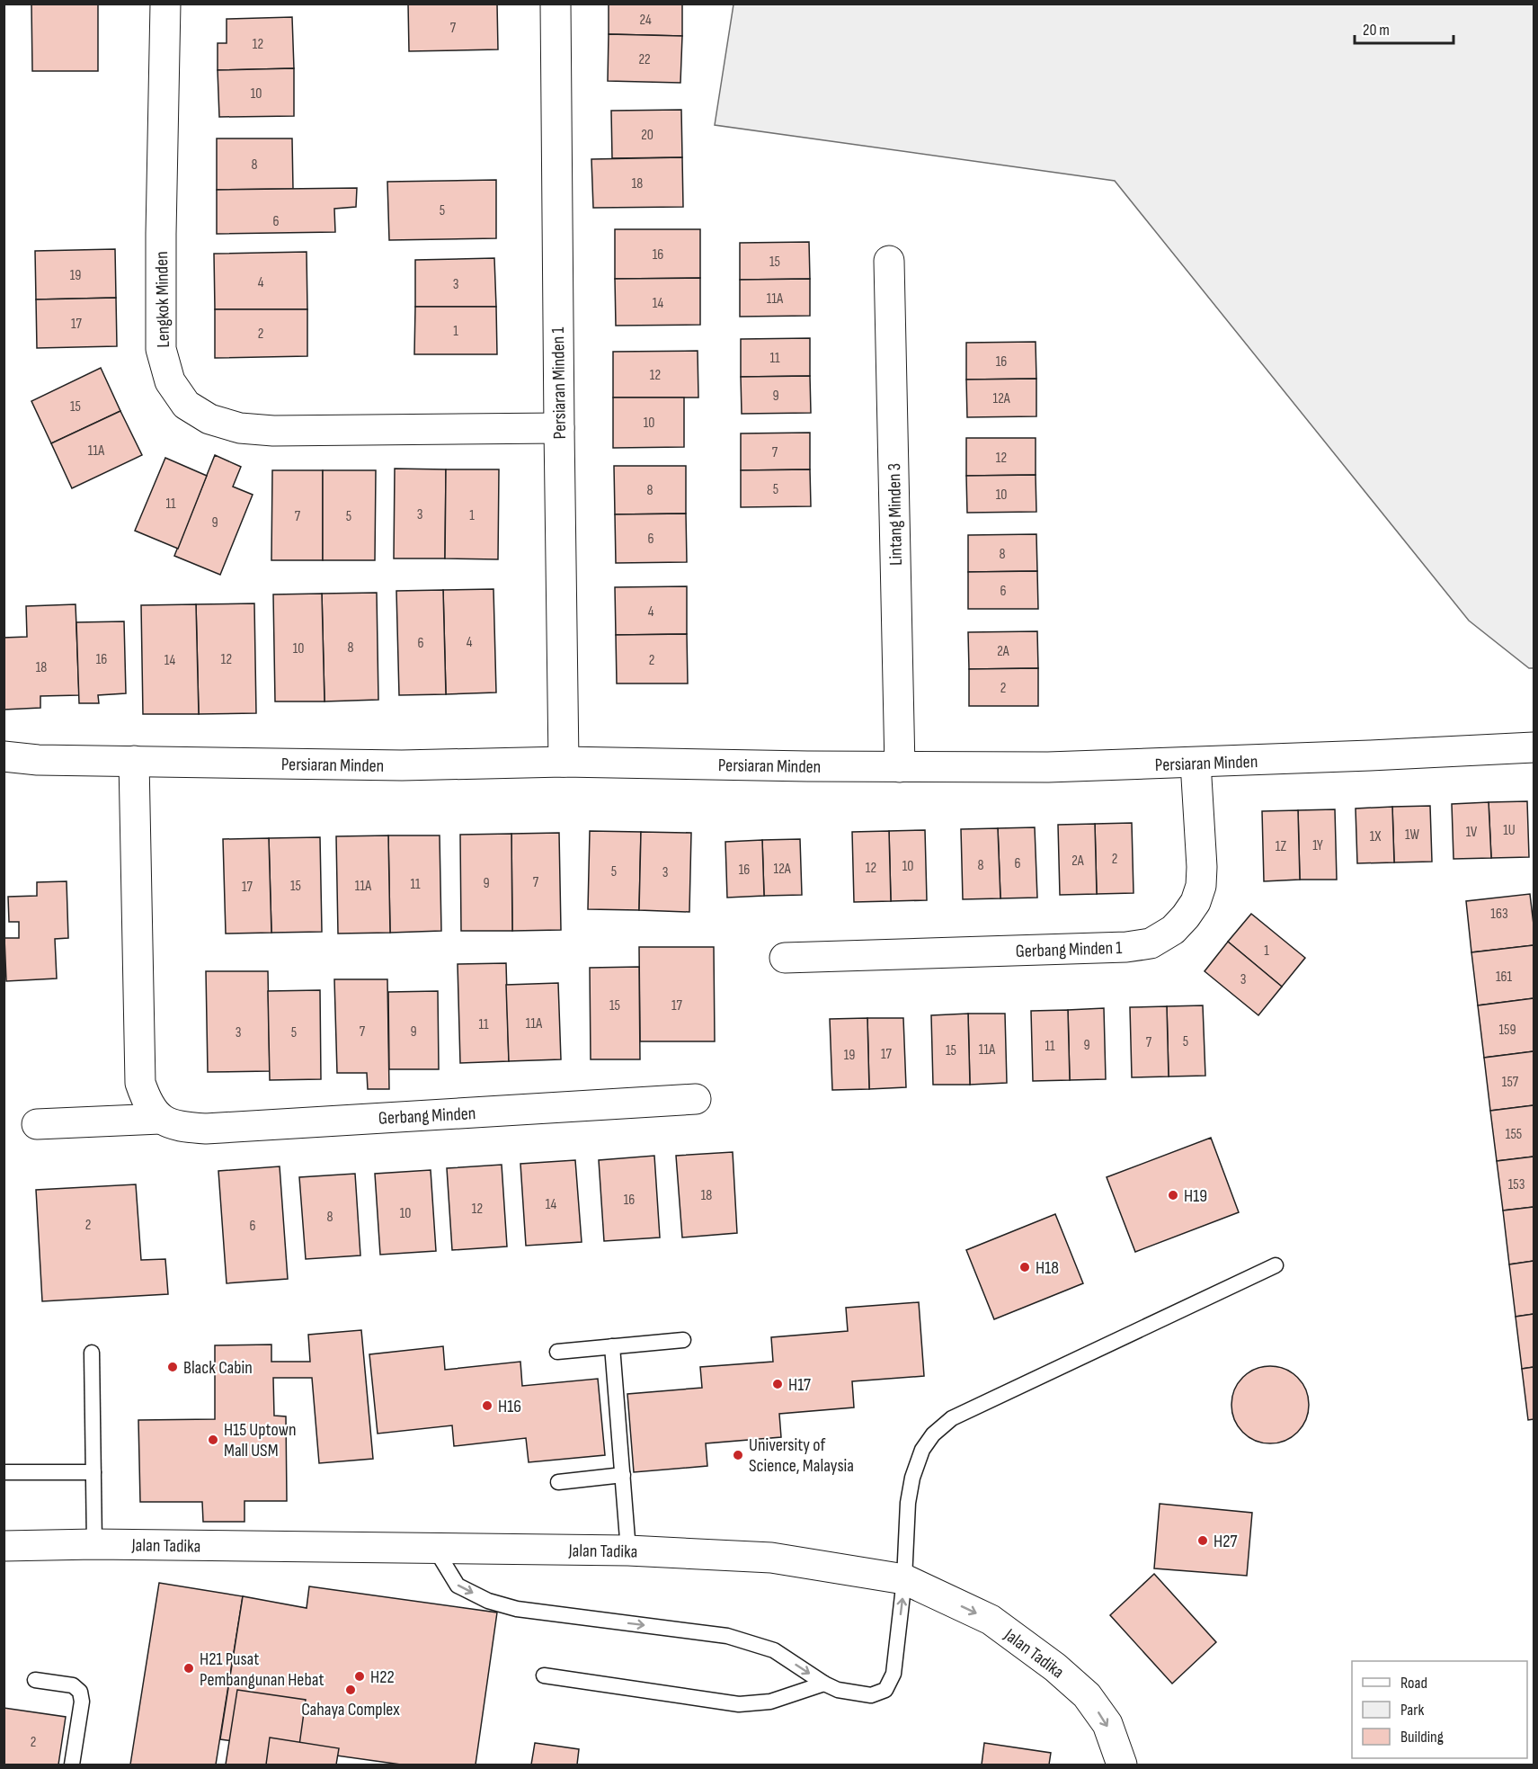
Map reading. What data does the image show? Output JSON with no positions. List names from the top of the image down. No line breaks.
{"streets":{"street":["Lengkok Minden","Persiaran Minden 1","Lintang Minden 3","Persiaran Minden","Gerbang Minden 1","Gerbang Minden","Jalan Tadika"]},"crossings":[["Lengkok Minden","Persiaran Minden 1"],["Persiaran Minden 1","Persiaran Minden"],["Lintang Minden 3","Persiaran Minden"],["Persiaran Minden","Gerbang Minden 1"]],"places":["H19","H18","Black Cabin","H17","H16","H15 Uptown Mall USM","University of Science, Malaysia","H27","H21 Pusat Pembangunan Hebat","H22","Cahaya Complex"],"house_numbers":["24","7","12","22","10","20","8","18","5","6","16","15","19","4","3","11A","14","17","1","2","11","16","12","9","12A","15","10","11A","7","12","5","8","10","11","3","1","7","5","9","6","8","6","4","4","6","8","10","2A","16","12","14","2","18","2","1U","1V","1W","1X","1Y","1Z","2","2A","6","8","10","12","12A","16","5","3","7","9","11","15","11A","17","163","1","161","3","15","17","11A","11","159","7","9","3","5","5","7","9","11","11A","15","17","19","157","155","153","18","16","14","12","10","8","2","6","2"],"legend":["Road","Park","Building"],"scale_bar":"20 m"}
